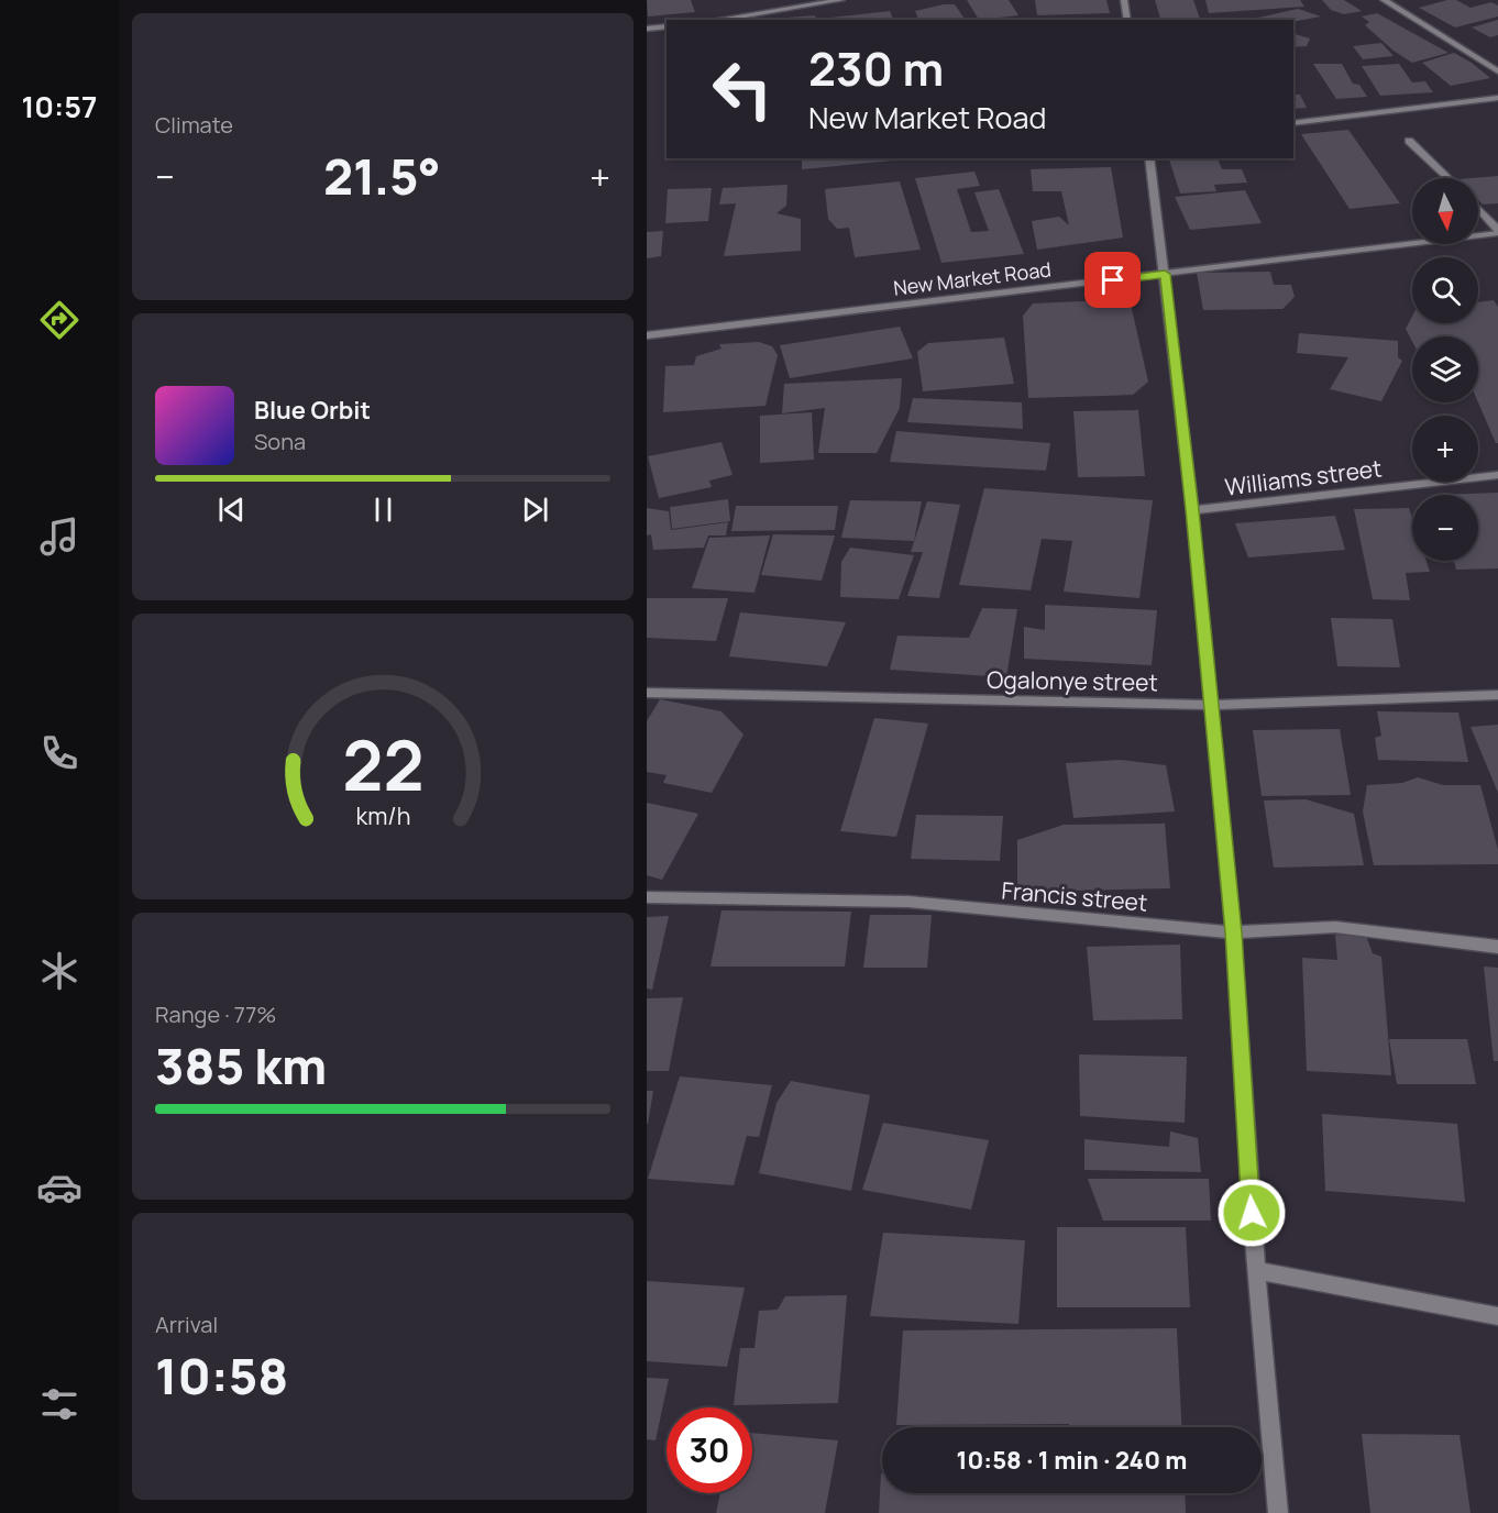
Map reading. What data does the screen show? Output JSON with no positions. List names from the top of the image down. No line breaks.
{"streets":{"street":["New Market Road","Williams street","Ogalonye street","Francis street"]},"north":"bottom","page":{"tabs":"10:57","tile":["Climate",["Range · 77%","385 km"],["Arrival","10:58"]],"turn":["230 m","New Market Road"],"heat":["−","21.5°","+"],"map_buttons":["+","−"],"song":["Blue Orbit","Sona"],"limit":"30","trip":"10:58 · 1 min · 240 m","gauge":["22","km/h"]}}
